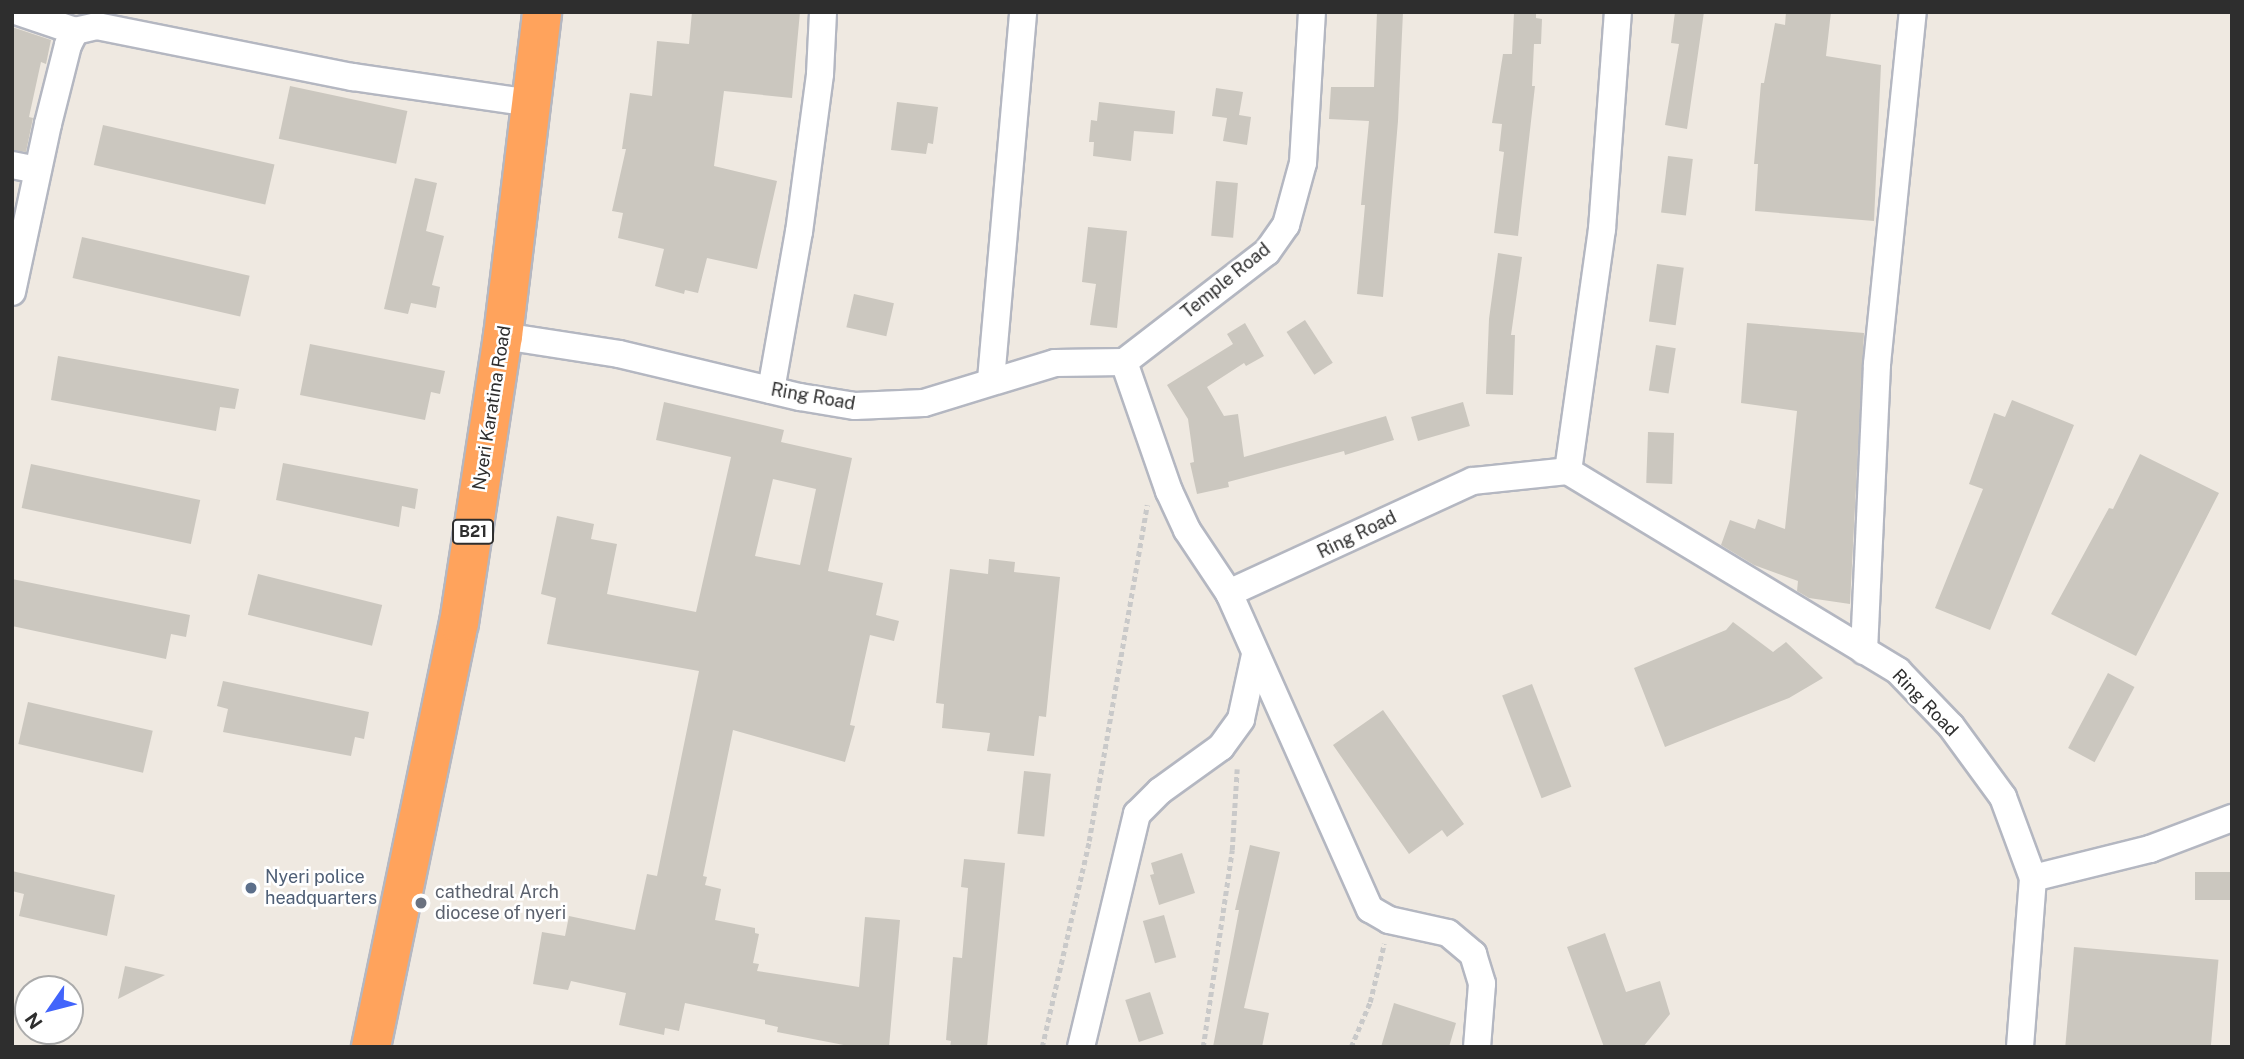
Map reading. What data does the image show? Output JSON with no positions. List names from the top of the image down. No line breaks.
{"streets":{"highway":["Nyeri Karatina Road","B21"],"street":["Temple Road","Ring Road"]},"crossings":[["Temple Road","Ring Road"],["Ring Road","Nyeri Karatina Road"]],"places":["Nyeri police headquarters","cathedral Arch diocese of nyeri"],"north":"bottom left"}
